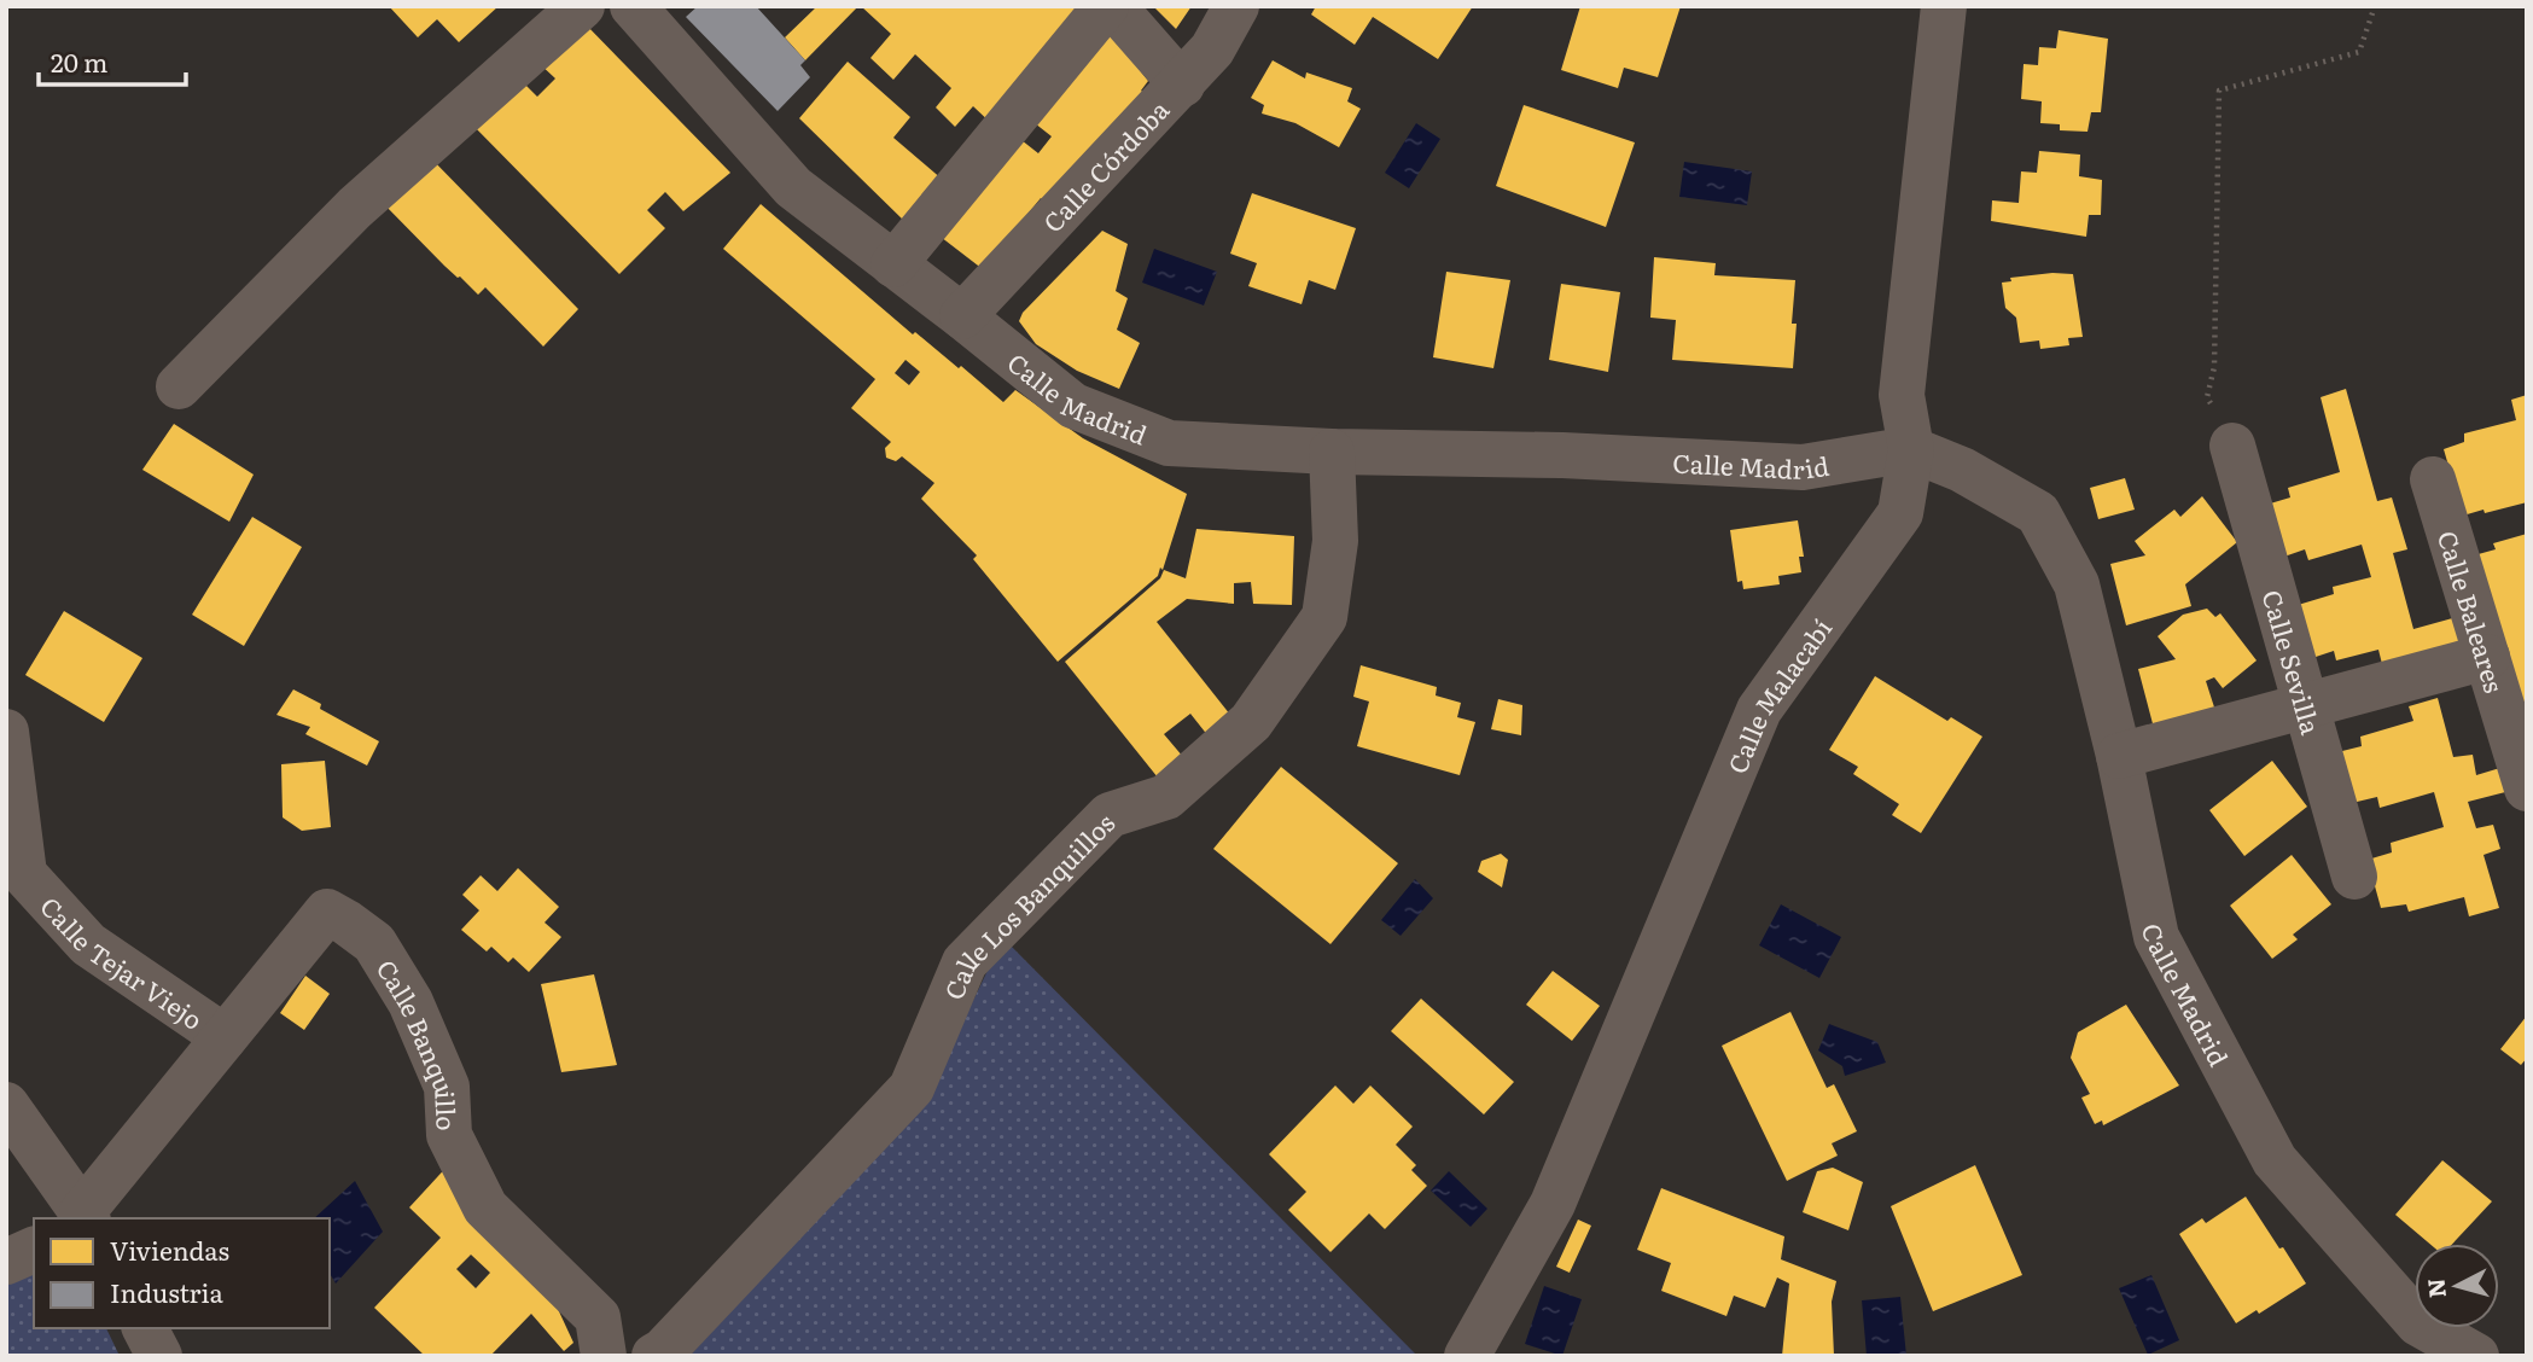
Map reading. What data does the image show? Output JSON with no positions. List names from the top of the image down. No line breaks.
{"streets":{"street":["Calle Córdoba","Calle Madrid","Calle Baleares","Calle Sevilla","Calle Malacabí","Calle Los Banquillos","Calle Tejar Viejo","Calle Banquillo"]},"crossings":[["Calle Córdoba","Calle Madrid"],["Calle Madrid","Calle Malacabí"],["Calle Madrid","Calle Los Banquillos"],["Calle Tejar Viejo","Calle Banquillo"]],"legend":["Viviendas","Industria"],"scale_bar":"20 m","north":"left"}
